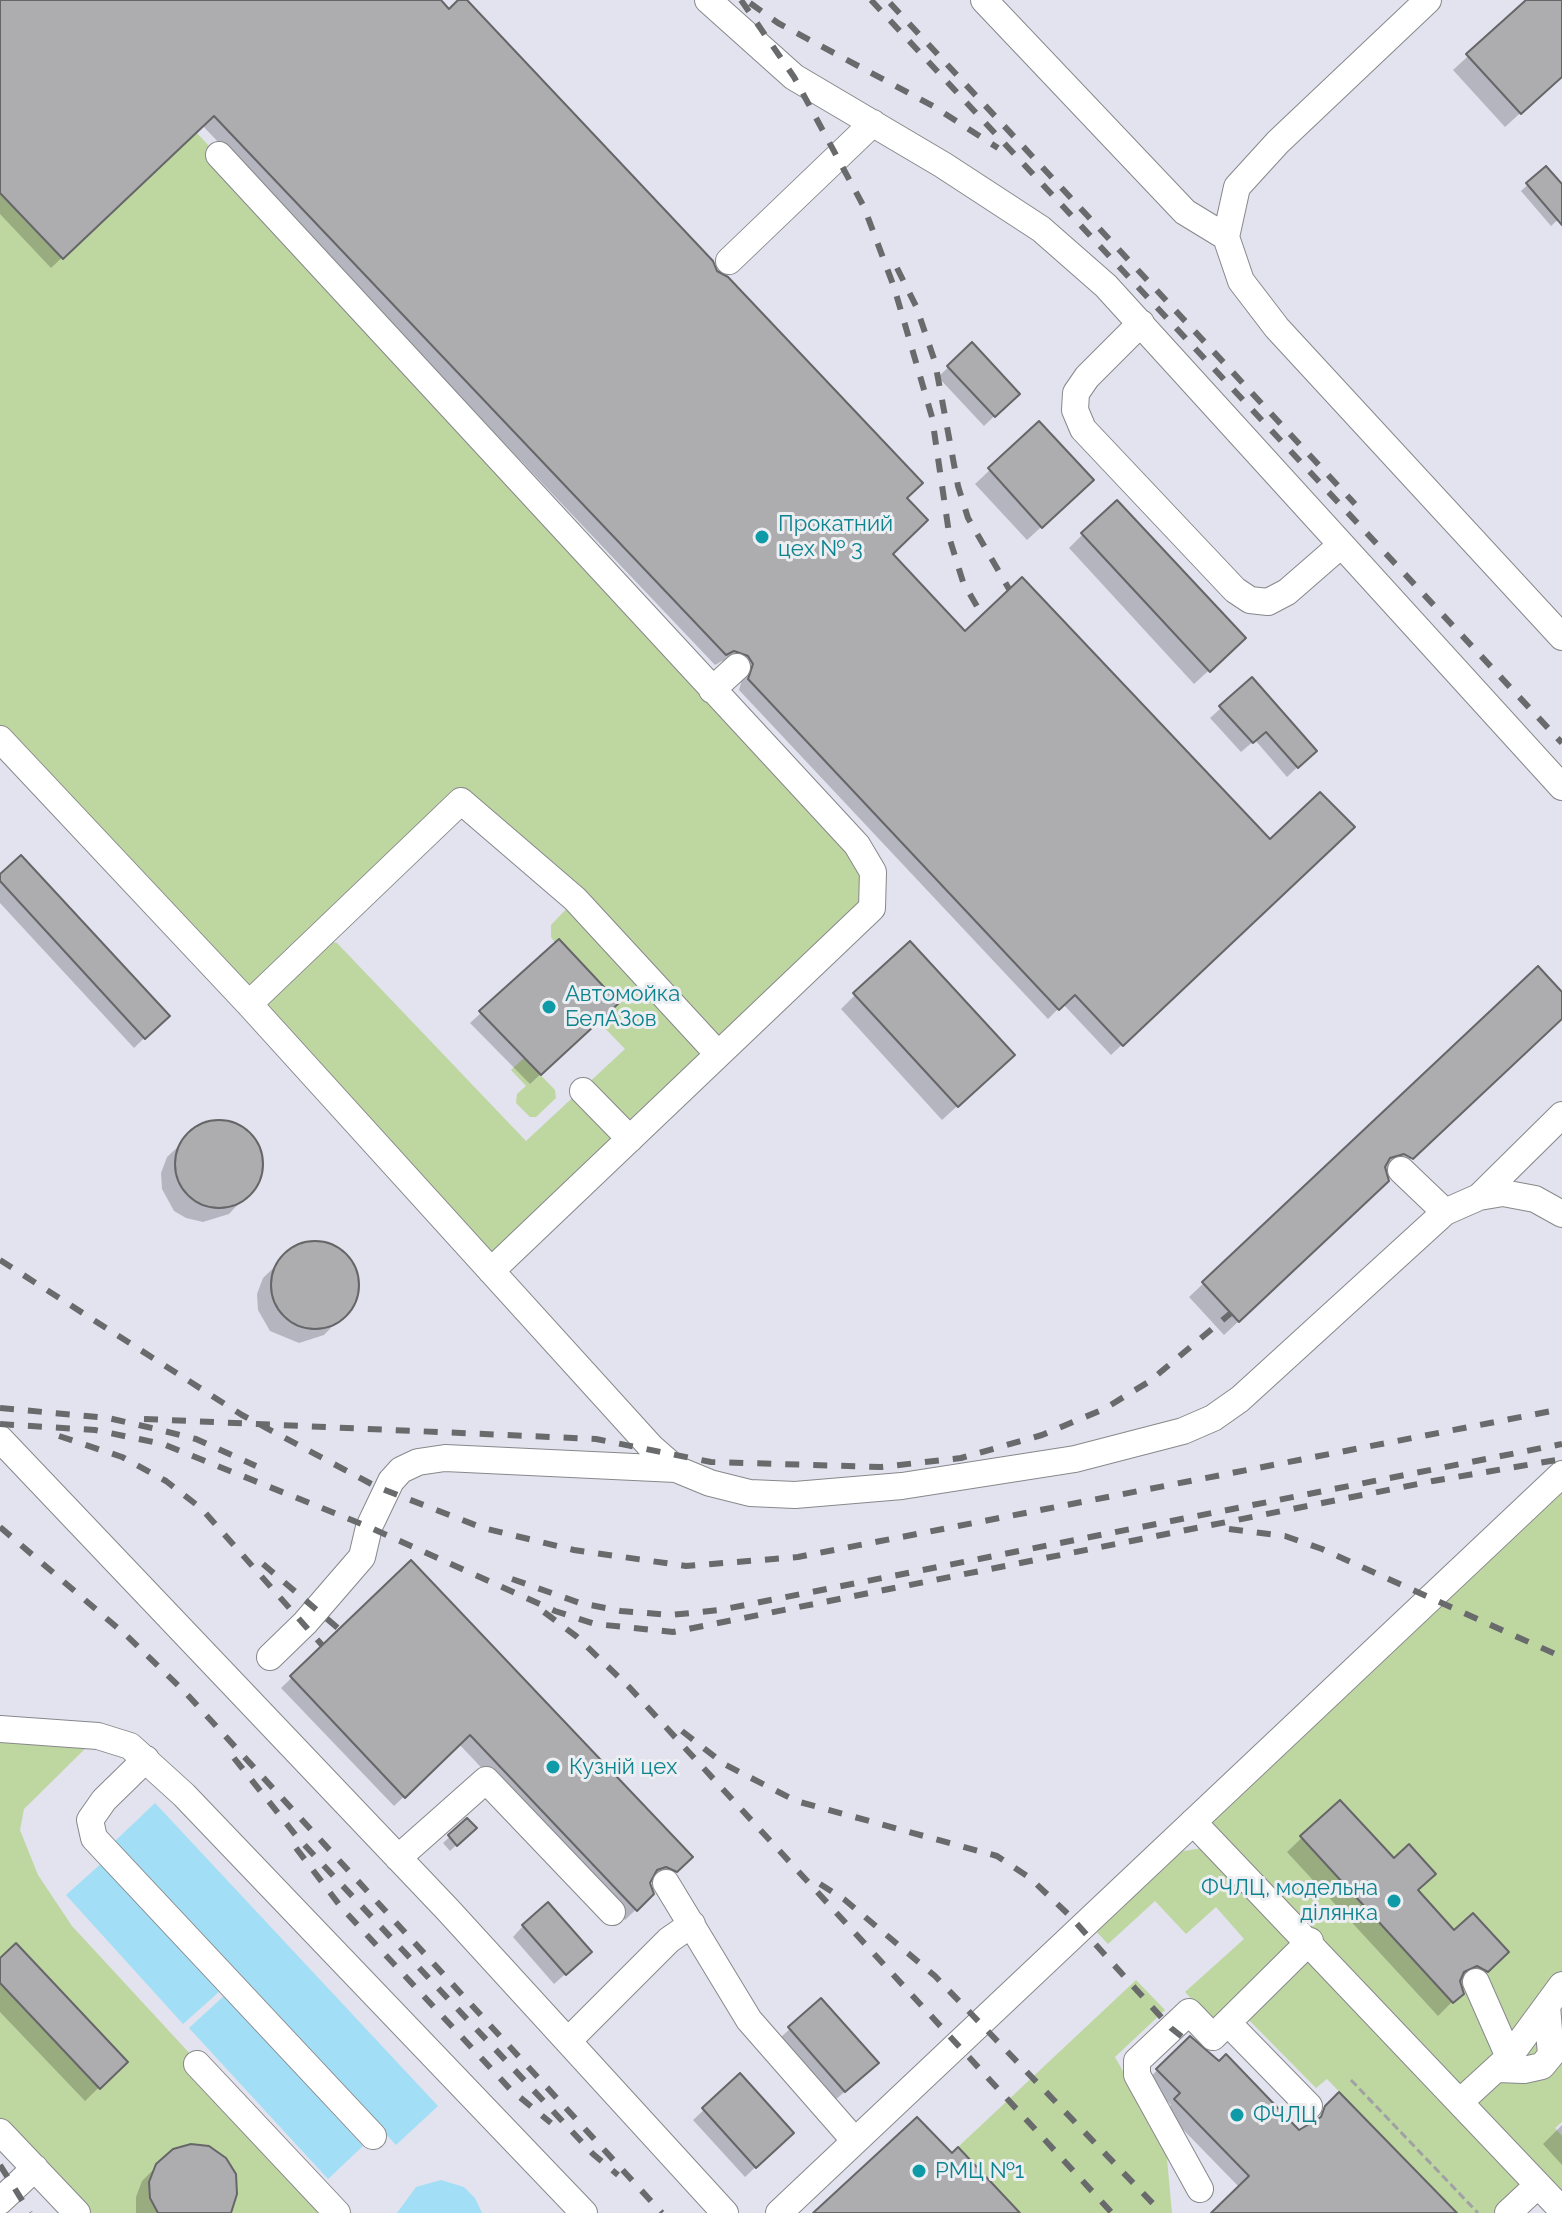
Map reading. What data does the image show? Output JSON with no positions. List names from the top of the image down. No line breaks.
{"places":["Прокатний цех № 3","Автомойка БелАЗов","Кузній цех","ФЧЛЦ, модельна ділянка","ФЧЛЦ","РМЦ №1"]}
